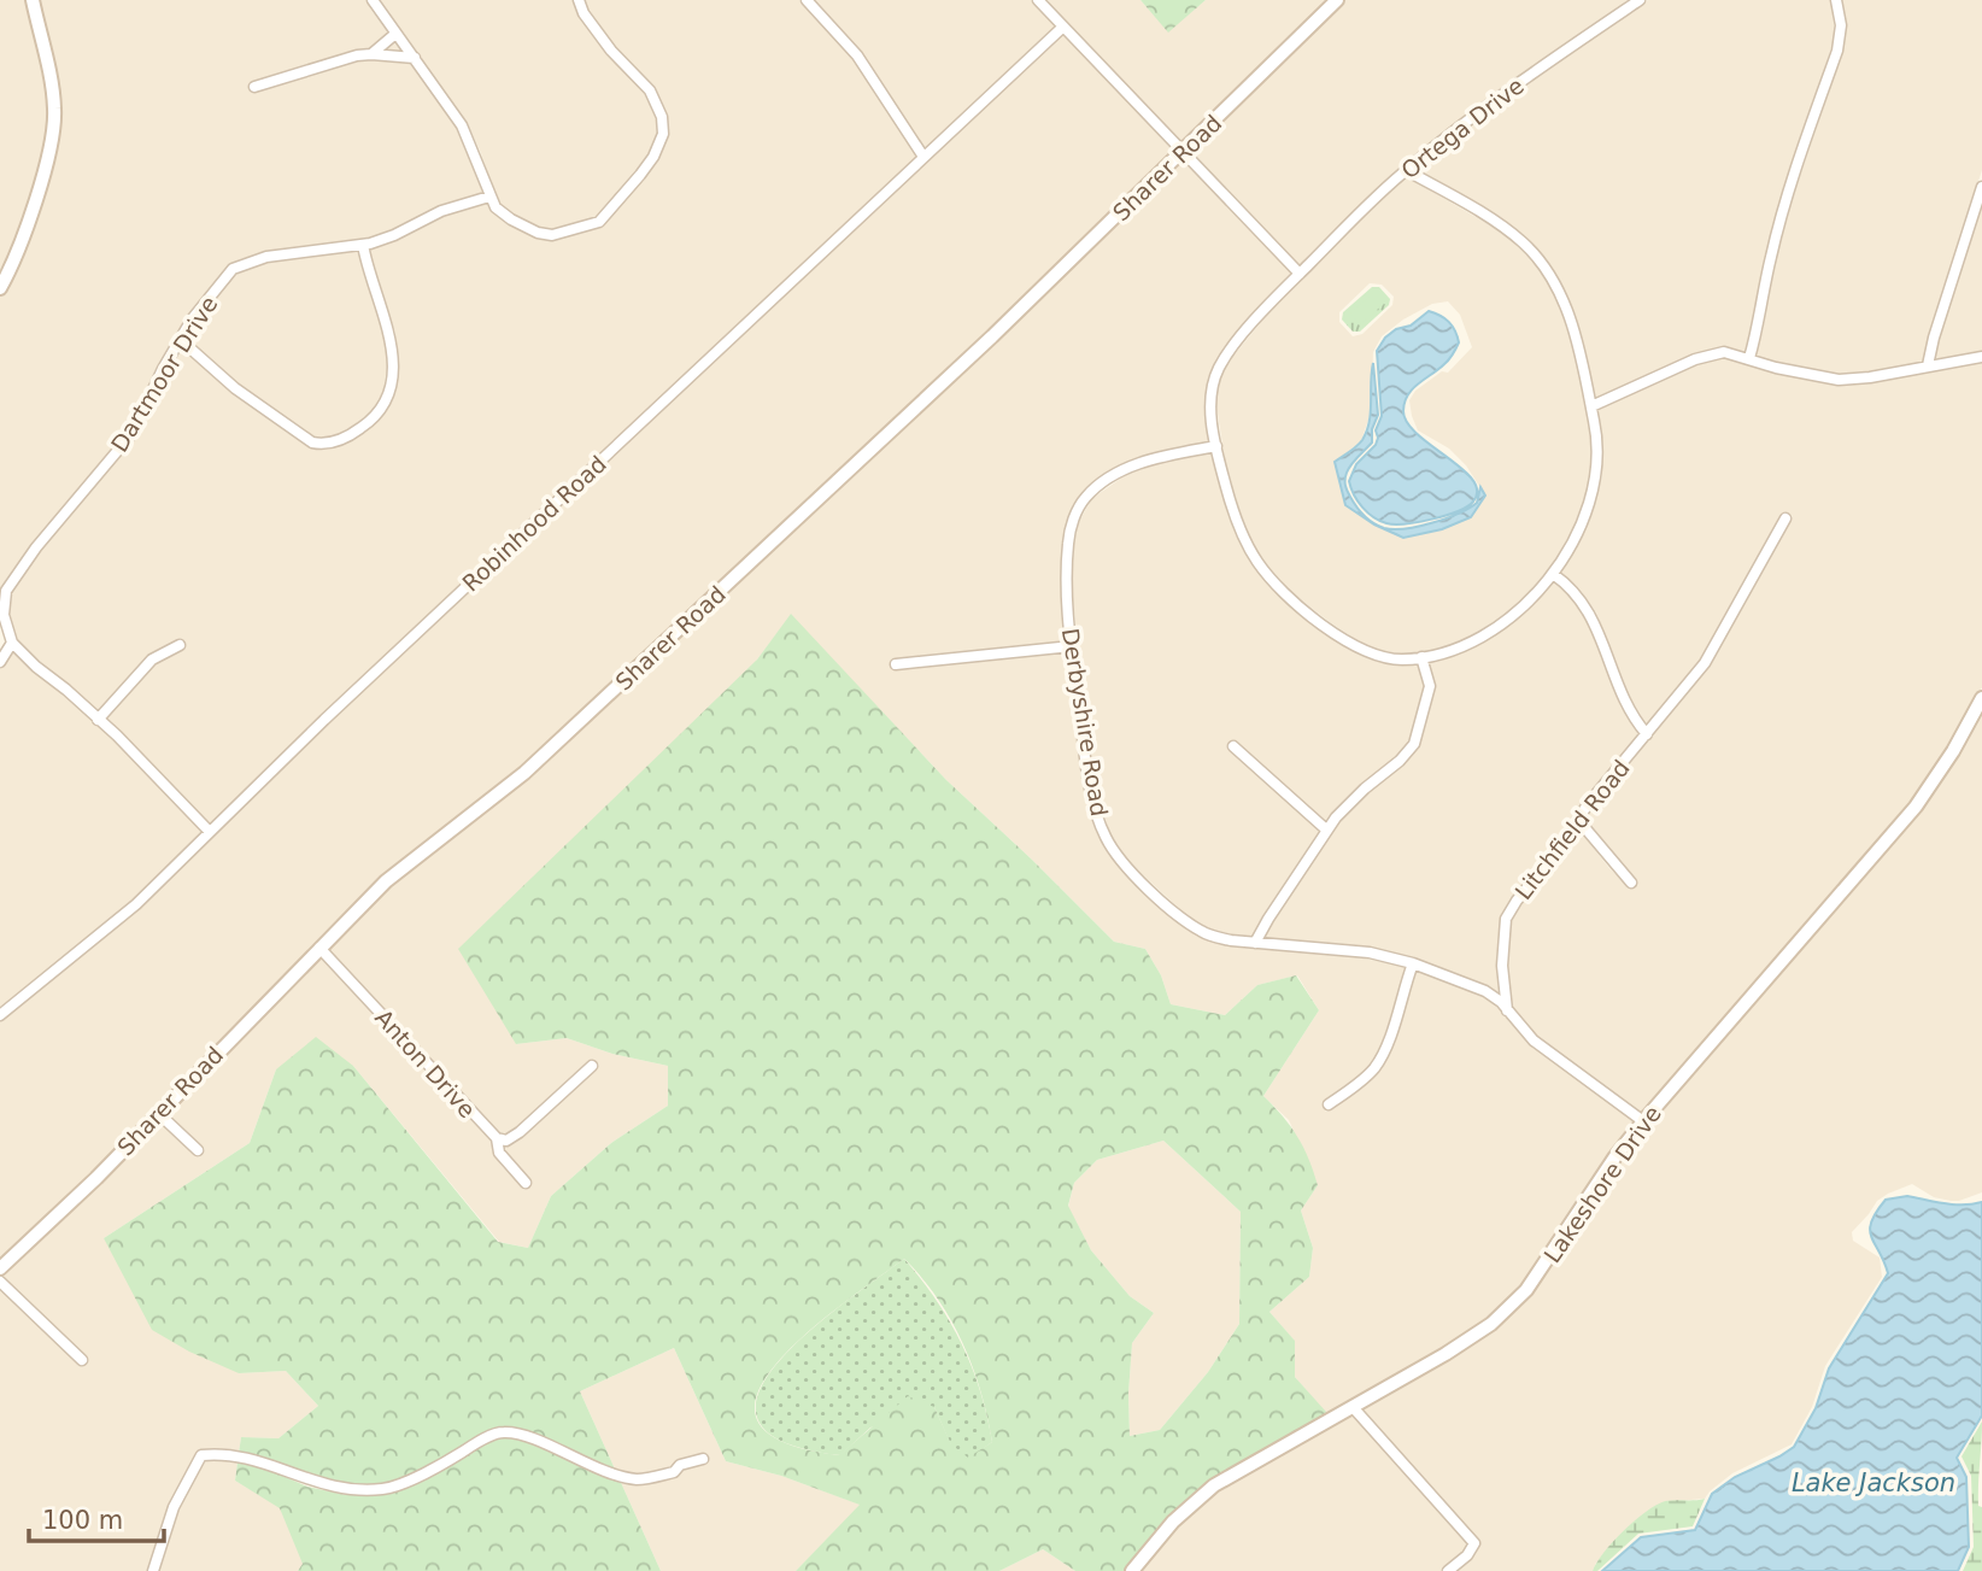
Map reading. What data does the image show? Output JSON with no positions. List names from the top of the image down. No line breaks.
{"streets":{"street":["Ortega Drive","Sharer Road","Dartmoor Drive","Robinhood Road","Derbyshire Road","Litchfield Road","Anton Drive","Lakeshore Drive"]},"crossings":[["Ortega Drive","Derbyshire Road"],["Sharer Road","Anton Drive"],["Derbyshire Road","Litchfield Road"]],"water":["Lake Jackson"],"scale_bar":"100 m"}
